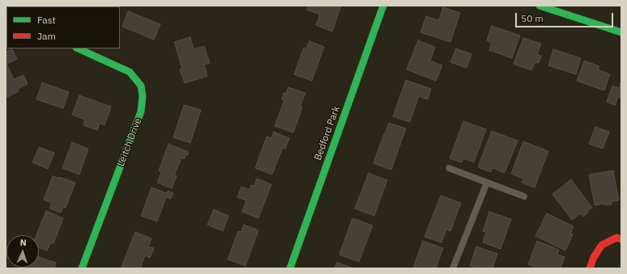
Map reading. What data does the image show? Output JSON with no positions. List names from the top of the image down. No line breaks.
{"streets":{"street":["Bedford Park","Leitch Drive"]},"legend":["Fast","Jam"],"scale_bar":"50 m","north":"top"}
